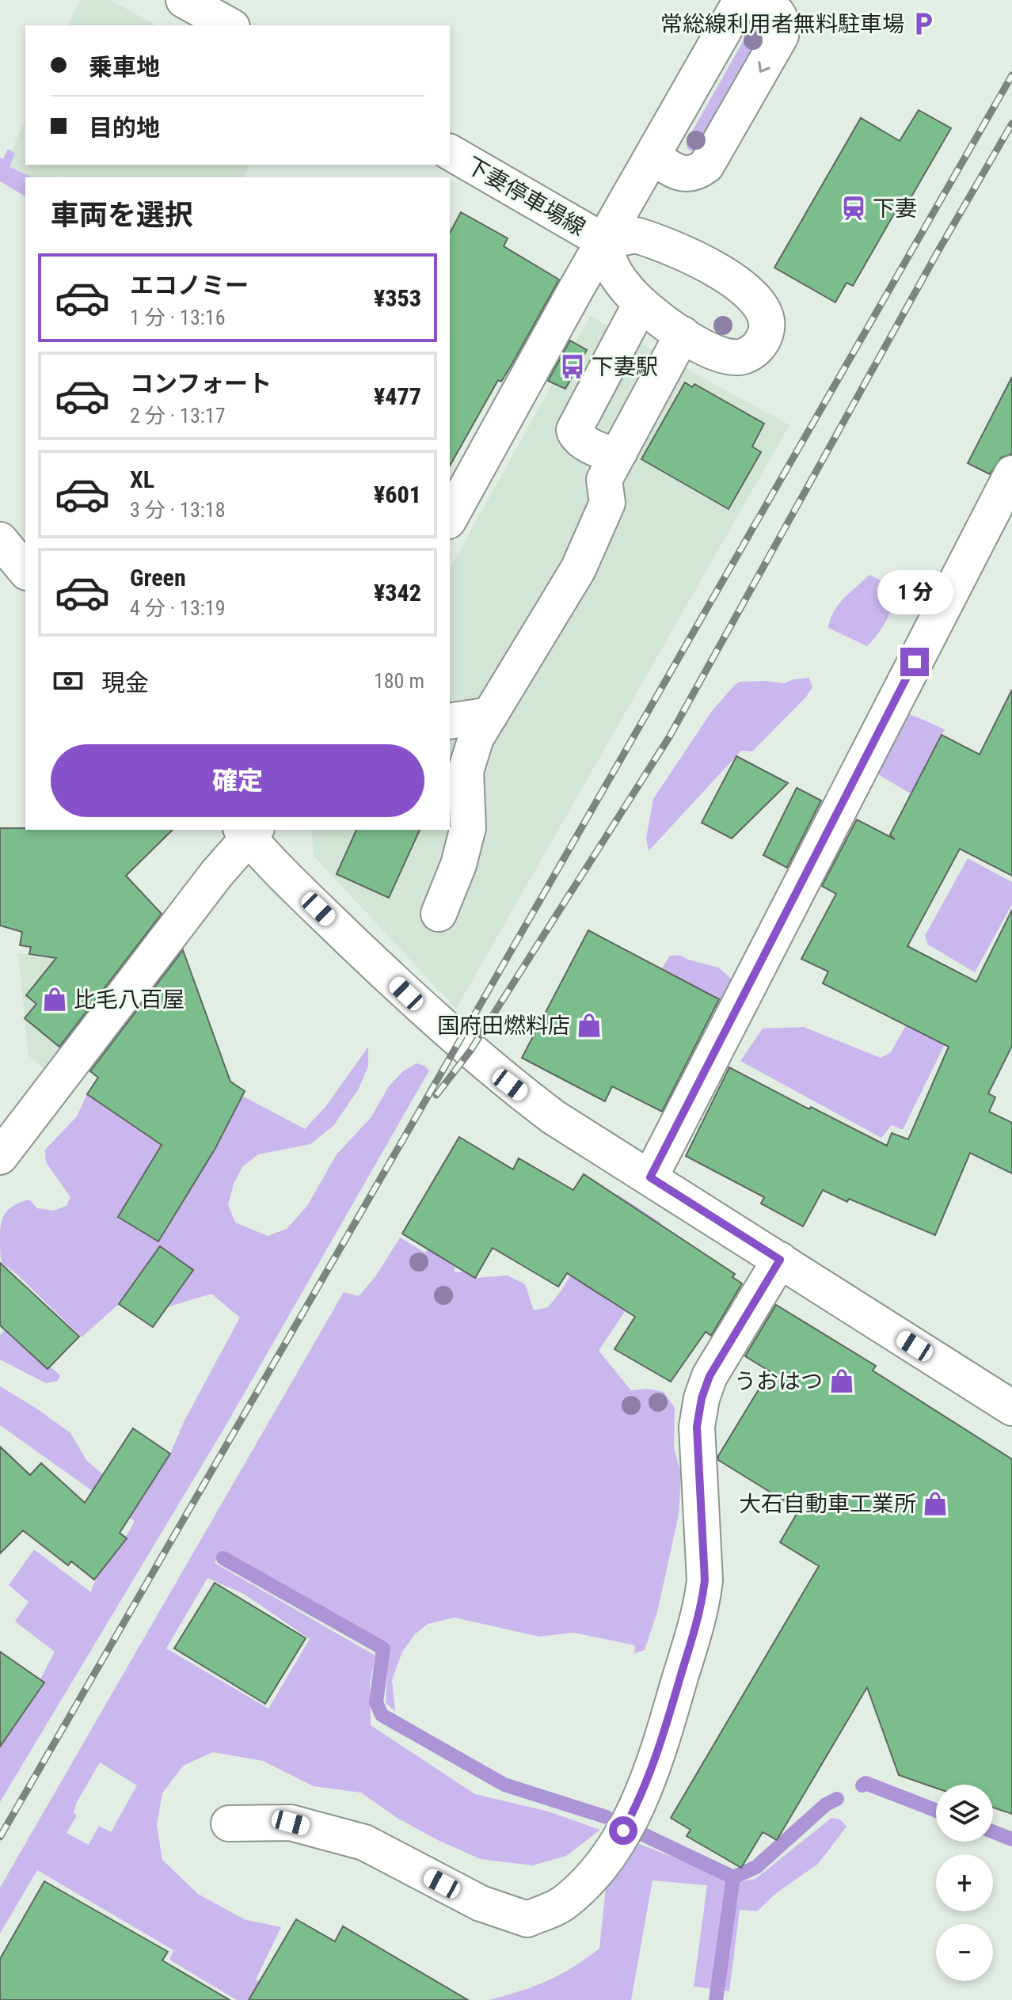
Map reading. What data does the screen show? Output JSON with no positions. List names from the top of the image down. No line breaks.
{"streets":{"street":["下妻停車場線"]},"places":{"parking":["常総線利用者無料駐車場"],"station":["下妻"],"bus stop":["下妻駅"],"shop":["比毛八百屋","国府田燃料店","うおはつ","大石自動車工業所"]},"page":{"banner":["乗車地","目的地"],"heading":"車両を選択","list":[{"name":"エコノミー","note":"1 分 · 13:16","value":"¥353"},{"name":"コンフォート","note":"2 分 · 13:17","value":"¥477"},{"name":"XL","note":"3 分 · 13:18","value":"¥601"},{"name":"Green","note":"4 分 · 13:19","value":"¥342"}],"bubble":"1 分","pay":["現金","180 m"],"buttons":"確定","map_buttons":["+","−"]}}
